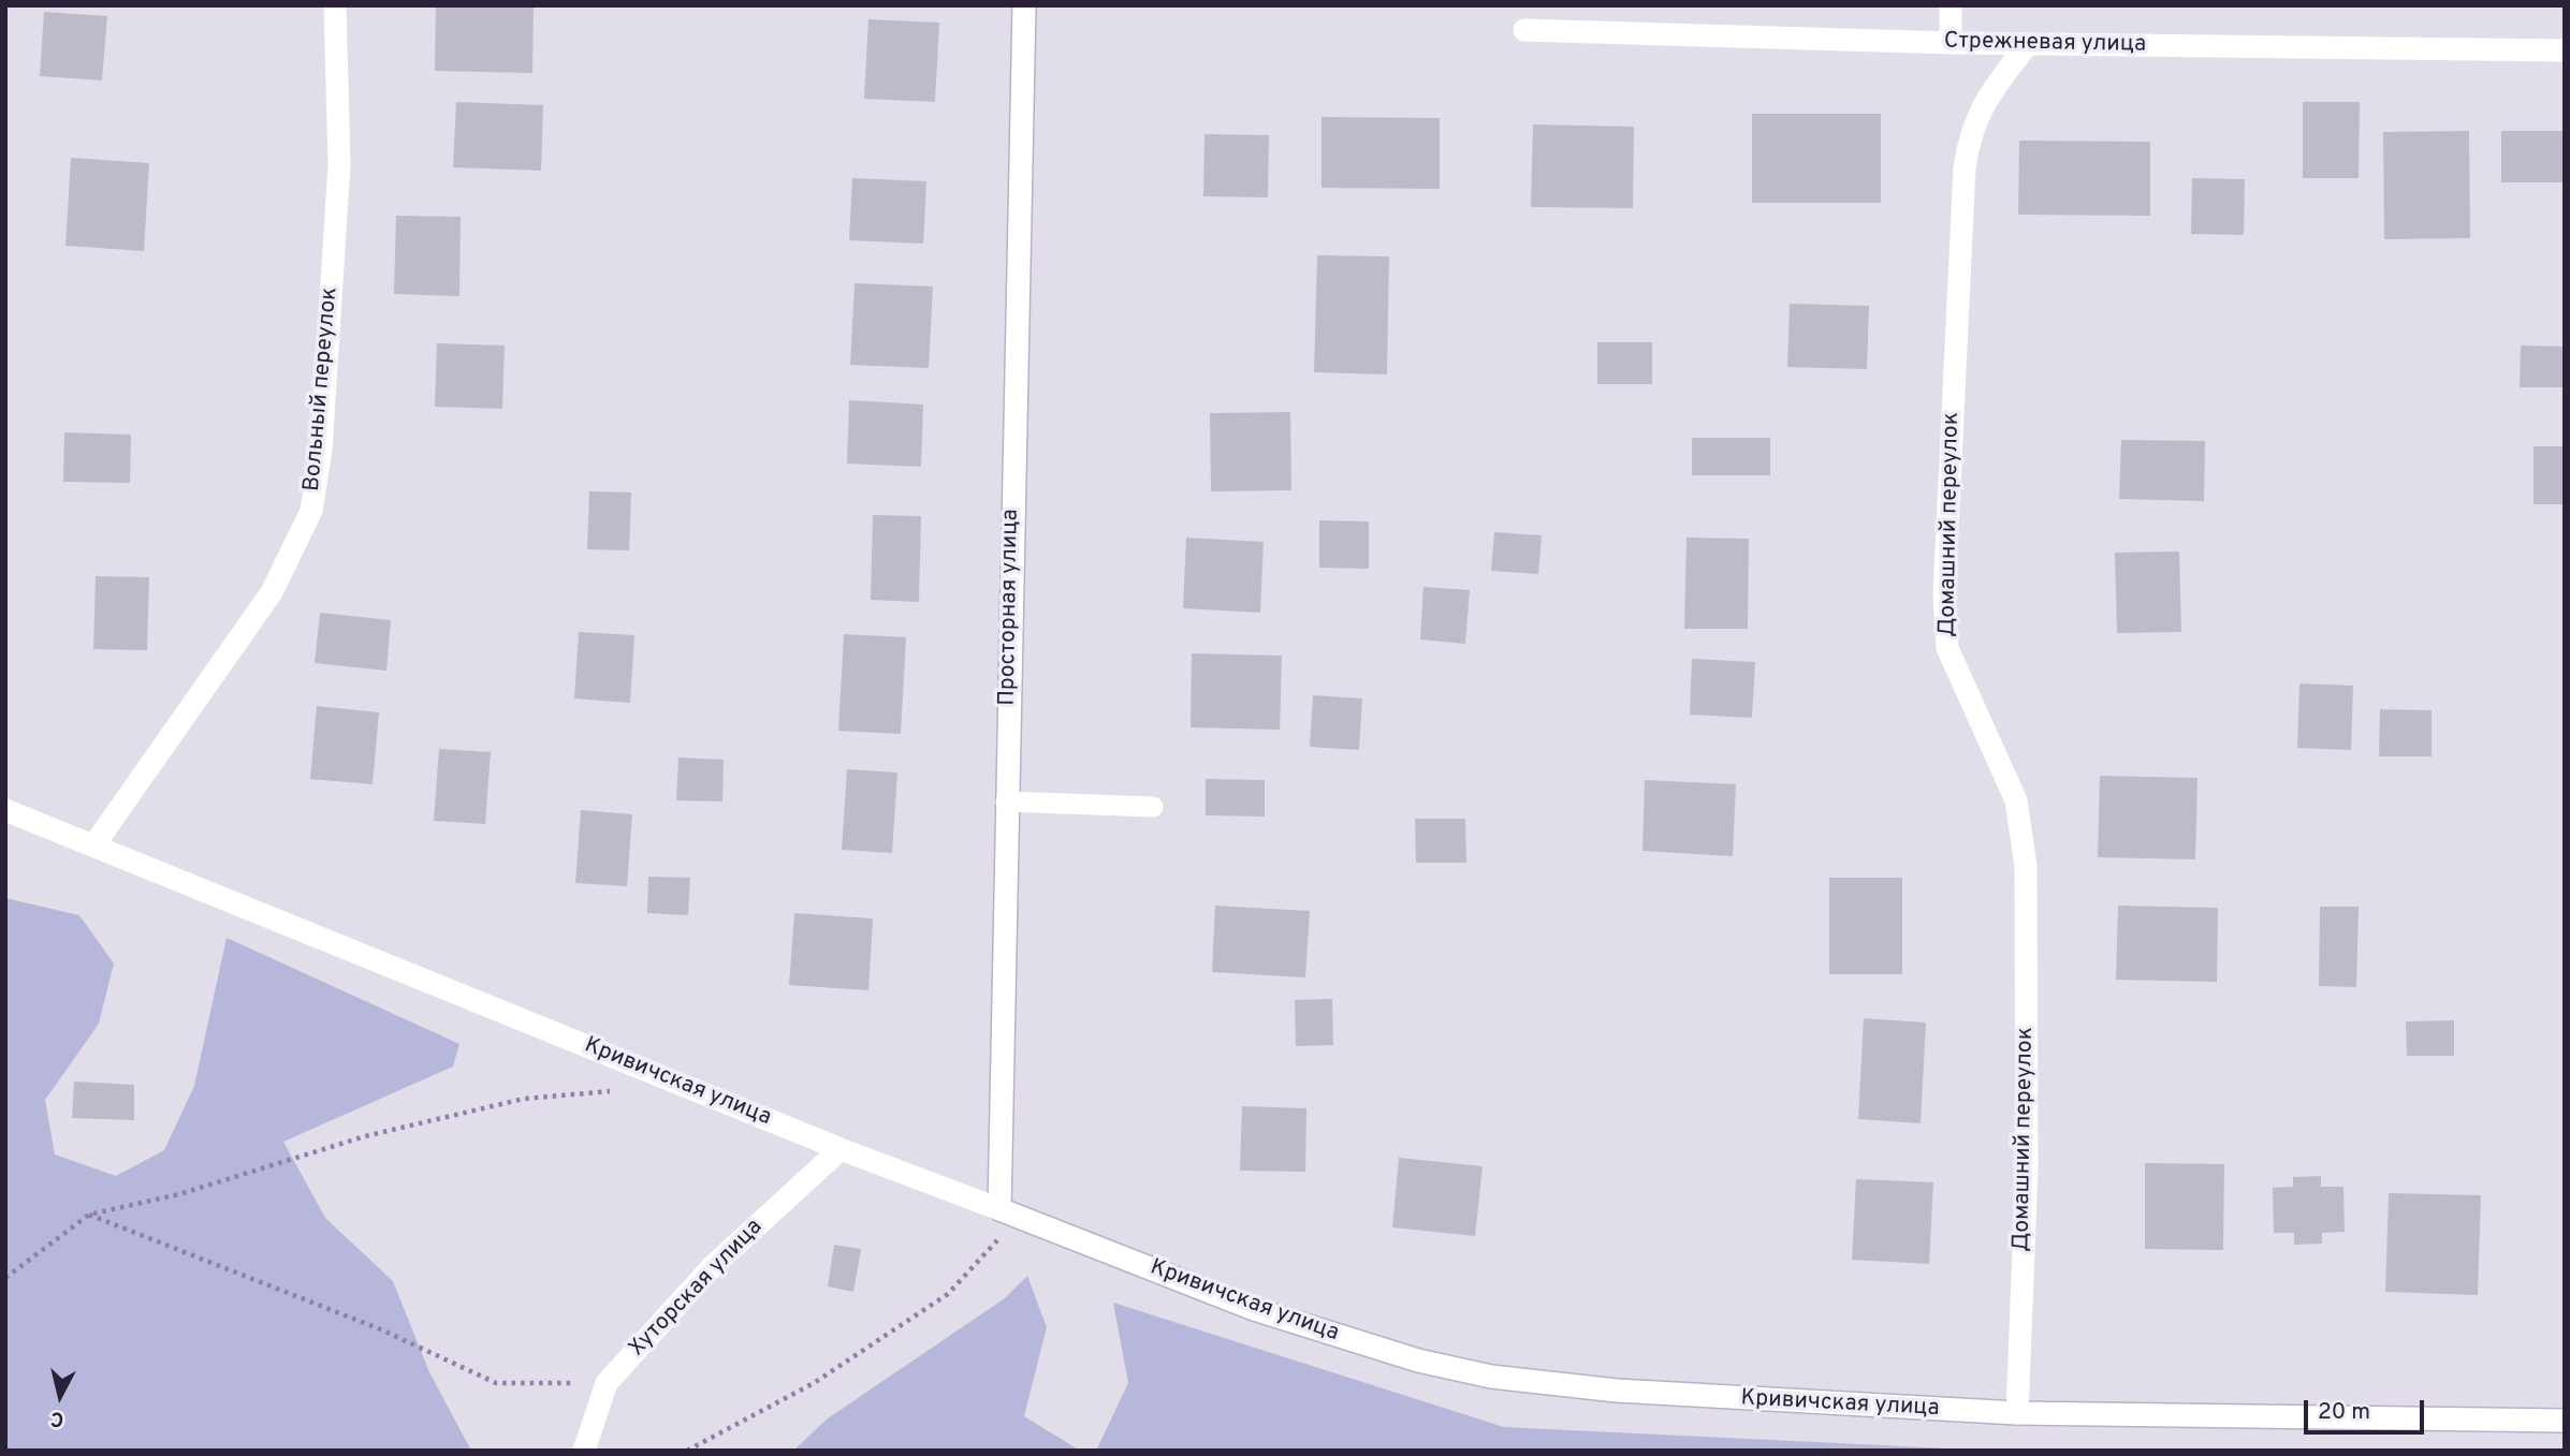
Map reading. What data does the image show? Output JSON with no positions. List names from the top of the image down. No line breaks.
{"streets":{"street":["Стрежневая улица","Вольный переулок","Домашний переулок","Просторная улица","Кривичская улица","Хуторская улица"]},"crossings":[["Стрежневая улица","Домашний переулок"],["Вольный переулок","Кривичская улица"],["Домашний переулок","Кривичская улица"],["Просторная улица","Кривичская улица"],["Кривичская улица","Хуторская улица"]],"scale_bar":"20 m","north":"bottom"}
